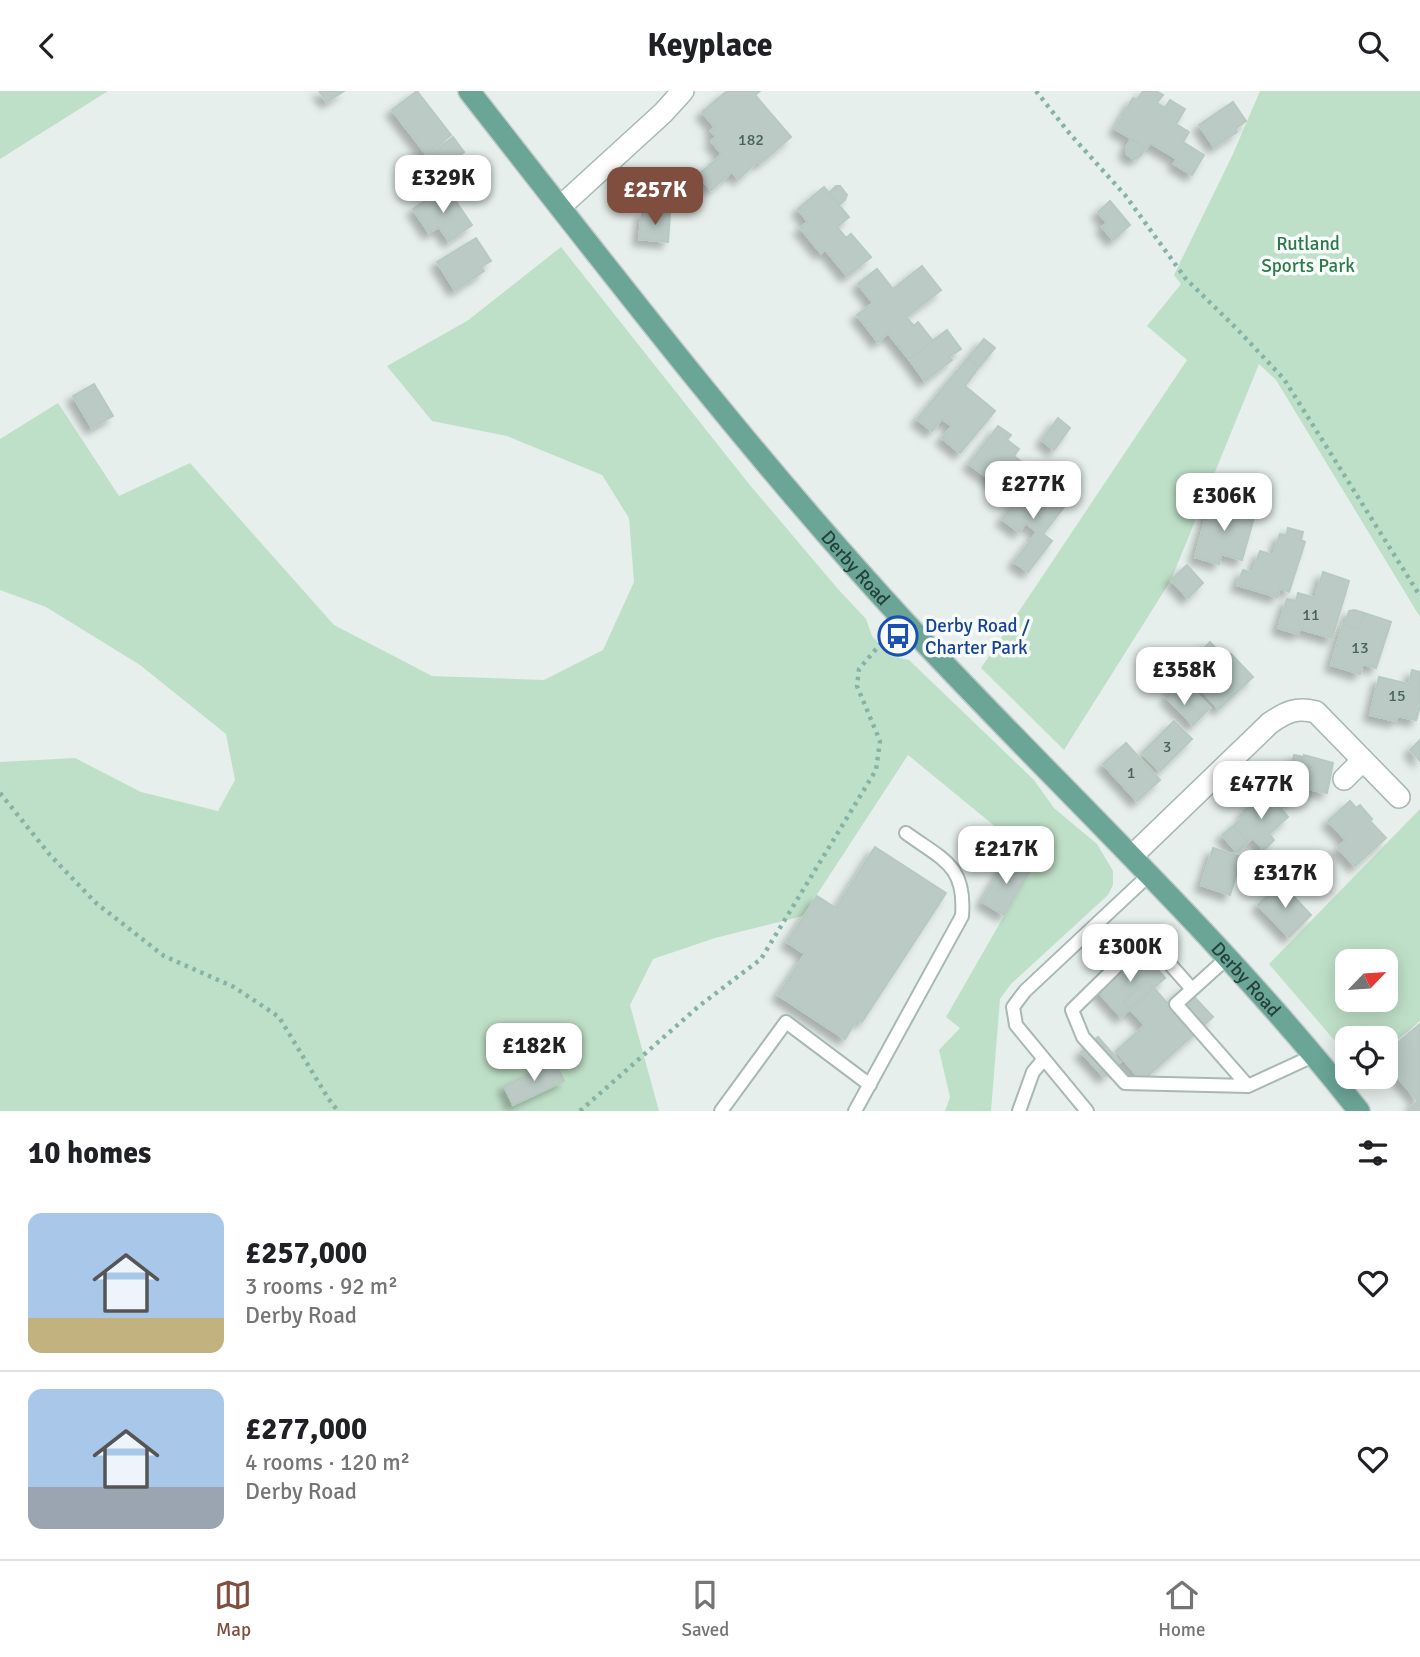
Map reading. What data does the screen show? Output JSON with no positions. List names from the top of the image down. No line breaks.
{"streets":{"main road":["Derby Road"]},"parks":["Rutland Sports Park"],"places":{"bus stop":["Derby Road / Charter Park"]},"house_numbers":["182","11","13","15","3","1"],"north":"top right","page":{"header":"Keyplace","price":["£329K","£257K","£277K","£306K","£358K","£477K","£217K","£317K","£300K","£182K"],"heading":"10 homes","list":[{"name":"£257,000","note":"3 rooms · 92 m² · Derby Road"},{"name":"£277,000","note":"4 rooms · 120 m² · Derby Road"}],"tabs":["Map","Saved","Home"]}}
